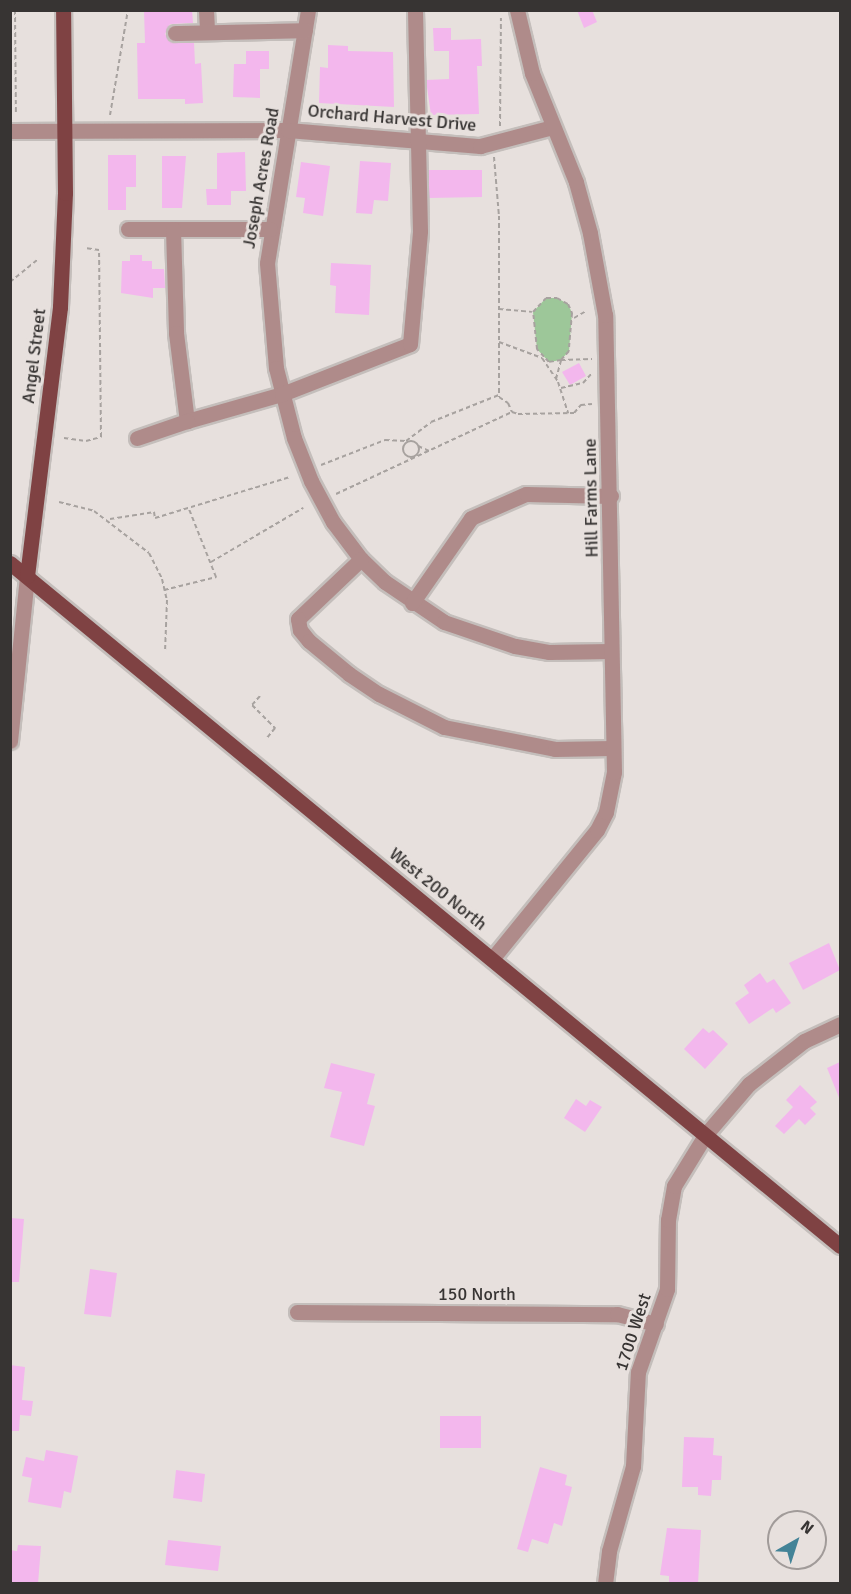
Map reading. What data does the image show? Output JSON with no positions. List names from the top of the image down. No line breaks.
{"streets":{"main road":["Angel Street","West 200 North"],"street":["Orchard Harvest Drive","Joseph Acres Road","Hill Farms Lane","150 North","1700 West"]},"crossings":[["Orchard Harvest Drive","Joseph Acres Road"],["Orchard Harvest Drive","Angel Street"],["Orchard Harvest Drive","Hill Farms Lane"],["Joseph Acres Road","Hill Farms Lane"],["Angel Street","West 200 North"],["Hill Farms Lane","West 200 North"],["West 200 North","1700 West"],["150 North","1700 West"]],"north":"top right"}
